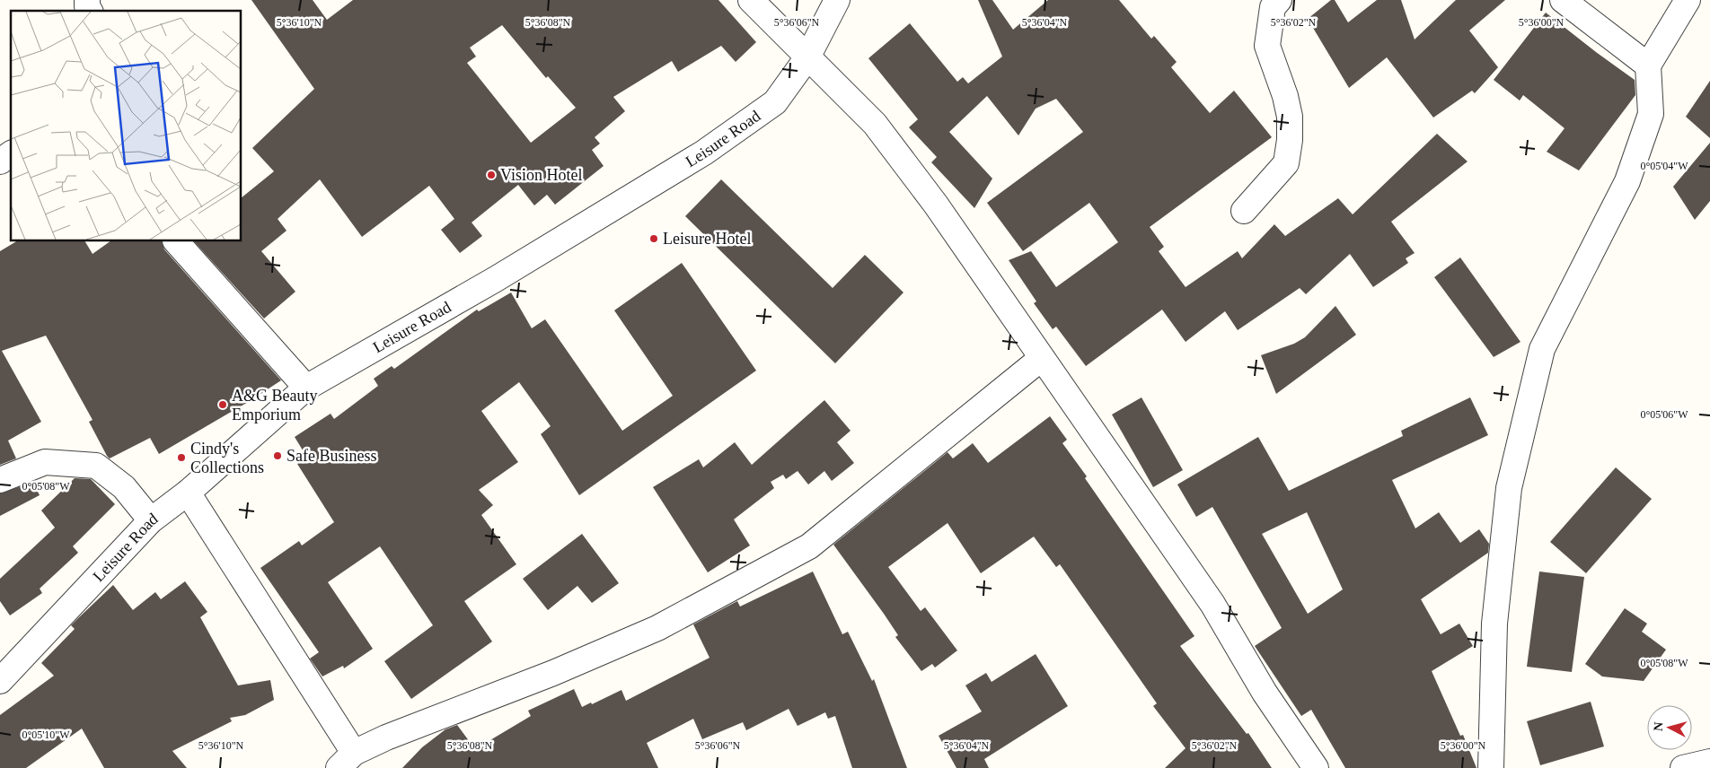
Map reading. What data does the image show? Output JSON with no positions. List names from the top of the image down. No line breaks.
{"streets":{"street":["Leisure Road"]},"places":["Vision Hotel","Leisure Hotel","A&G Beauty Emporium","Safe Business","Cindy's Collections"],"north":"left","coordinates":["5°36'10\"N","5°36'08\"N","5°36'06\"N","5°36'04\"N","5°36'02\"N","5°36'00\"N","0°05'04\"W","0°05'06\"W","0°05'08\"W","0°05'10\"W"]}
